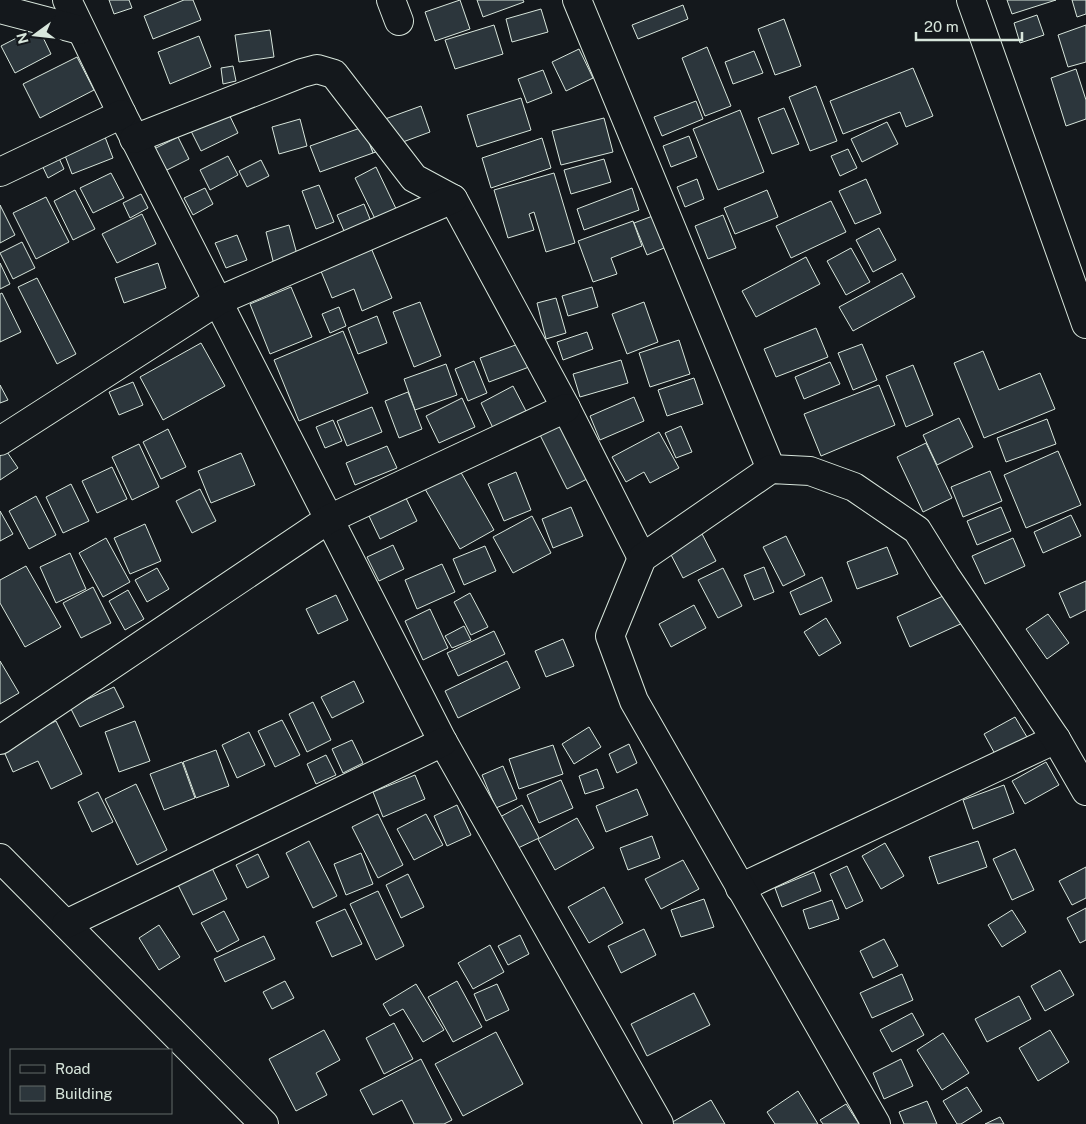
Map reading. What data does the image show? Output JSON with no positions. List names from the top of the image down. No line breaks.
{"legend":["Road","Building"],"scale_bar":"20 m","north":"left"}
